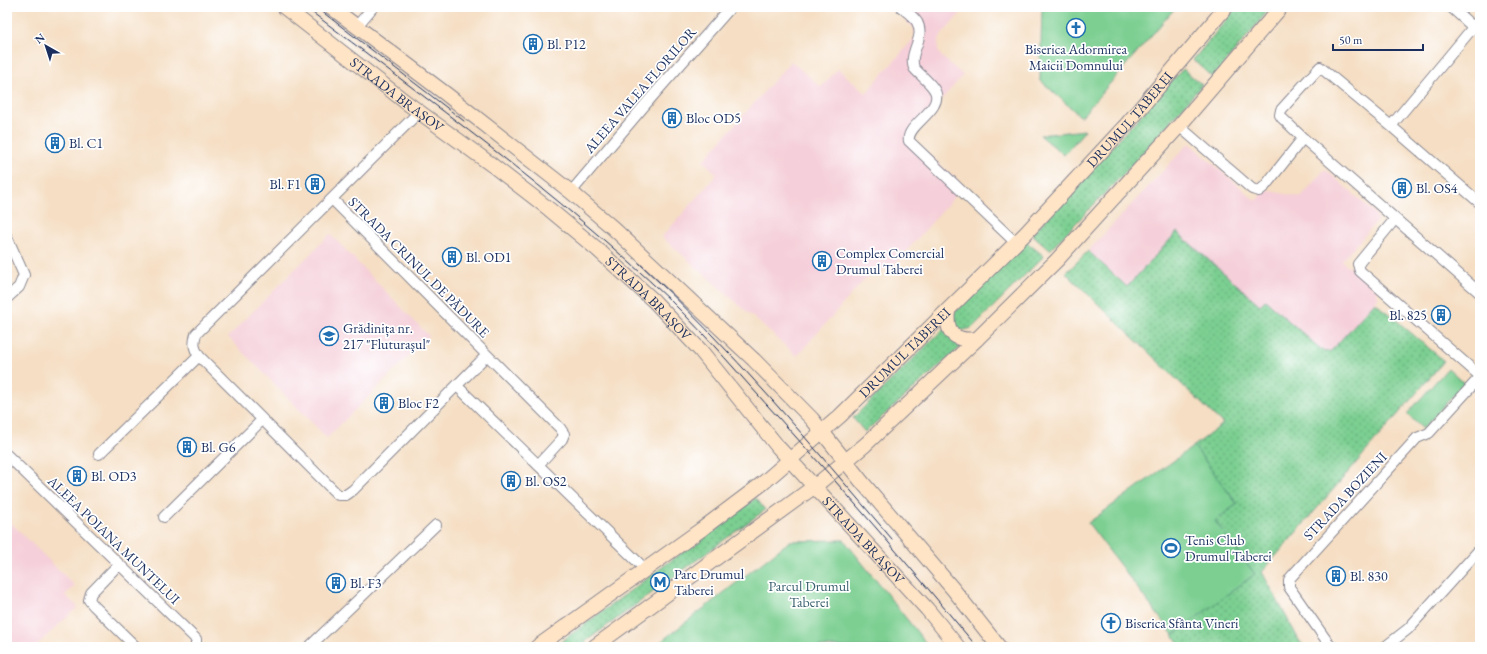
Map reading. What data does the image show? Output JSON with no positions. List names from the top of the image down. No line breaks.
{"streets":{"main road":["STRADA BRAȘOV","DRUMUL TABEREI"],"street":["ALEEA VALEA FLORILOR","STRADA CRINUL DE PĂDURE","STRADA BOZIENI","ALEEA POIANA MUNTELUI"]},"crossings":[["ALEEA VALEA FLORILOR","STRADA BRAȘOV"],["STRADA BRAȘOV","DRUMUL TABEREI"],["STRADA BRAȘOV","STRADA CRINUL DE PĂDURE"]],"parks":["Parcul Drumul Taberei"],"places":{"church":["Biserica Adormirea Maicii Domnului","Biserica Sfânta Vineri"],"building":["Bl. P12","Bloc OD5","Bl. C1","Bl. F1","Bl. OS4","Bl. OD1","Complex Comercial Drumul Taberei","Bl. 825","Bloc F2","Bl. G6","Bl. OD3","Bl. OS2","Bl. 830","Bl. F3"],"school or university":["Grădinița nr. 217 \"Fluturaşul\""],"sports":["Tenis Club Drumul Taberei"],"metro station":["Parc Drumul Taberei"]},"scale_bar":"50 m","north":"top left"}
